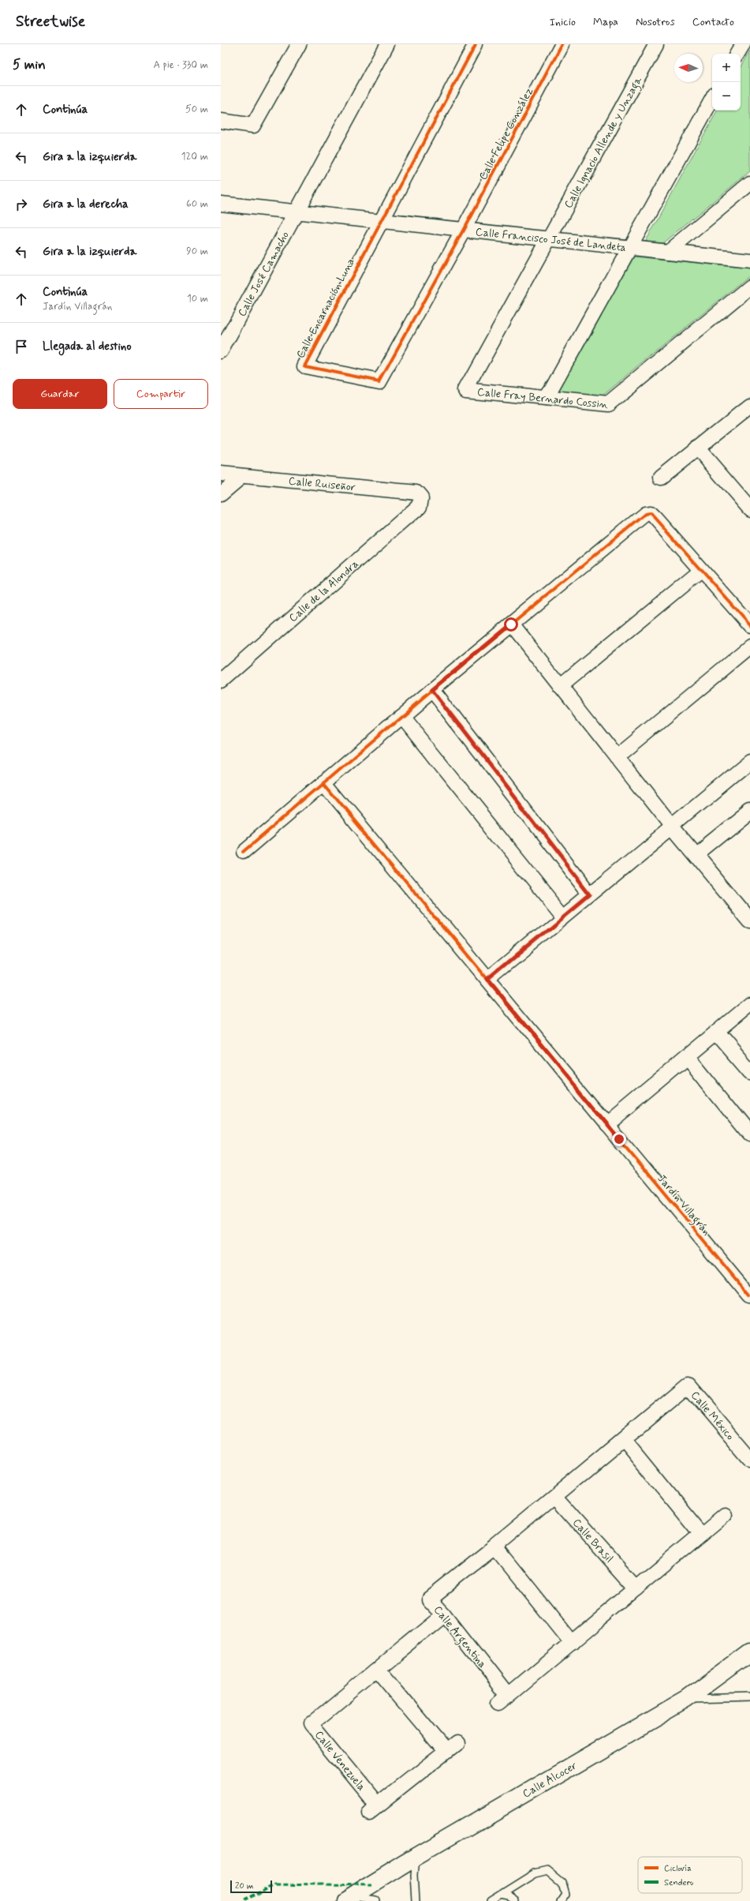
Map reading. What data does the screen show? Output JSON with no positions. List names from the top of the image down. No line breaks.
{"streets":{"street":["Calle Felipe González","Calle Ignacio Allende y Unzaga","Calle Francisco José de Landeta","Calle José Camacho","Calle Encarnación Luna","Calle Fray Bernardo Cossin","Calle Ruiseñor","Calle de la Alondra","Jardín Villagrán","Calle México","Calle Brasil","Calle Argentina","Calle Venezuela","Calle Alcocer"]},"crossings":[["Calle Felipe González","Calle Francisco José de Landeta"],["Calle Felipe González","Calle Encarnación Luna"],["Calle Ignacio Allende y Unzaga","Calle Francisco José de Landeta"],["Calle Ignacio Allende y Unzaga","Calle Fray Bernardo Cossin"],["Calle Francisco José de Landeta","Calle José Camacho"],["Calle Francisco José de Landeta","Calle Encarnación Luna"],["Calle Francisco José de Landeta","Calle Fray Bernardo Cossin"],["Calle Ruiseñor","Calle de la Alondra"],["Calle Brasil","Calle Argentina"],["Calle Argentina","Calle Venezuela"]],"legend":["Ciclovía","Sendero"],"scale_bar":"20 m","north":"left","page":{"header":"Streetwise","nav":["Inicio","Mapa","Nosotros","Contacto"],"heading":["5 min","A pie · 330 m"],"map_buttons":["+","−"],"list":[["Continúa","50 m"],["Gira a la izquierda","120 m"],["Gira a la derecha","60 m"],["Gira a la izquierda","90 m"],["Continúa","Jardín Villagrán","10 m"],"Llegada al destino"],"buttons":["Guardar","Compartir"],"scale":"20 m"}}
